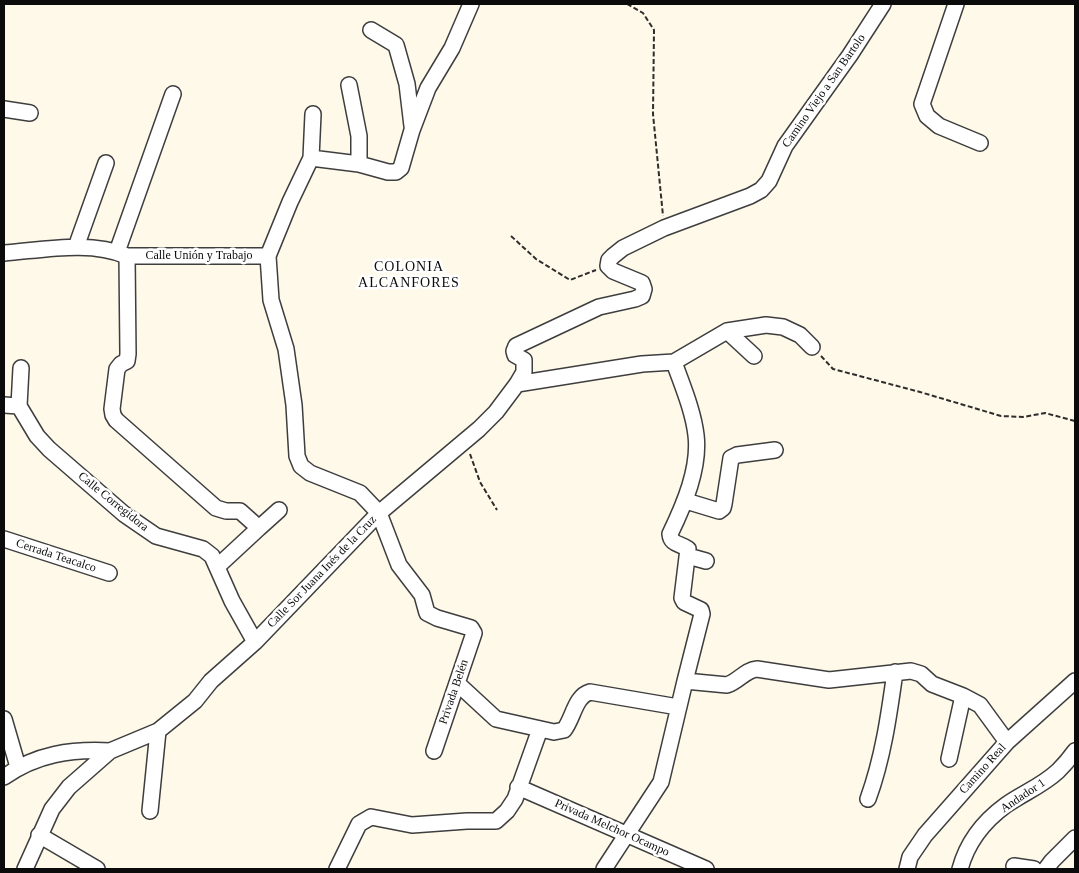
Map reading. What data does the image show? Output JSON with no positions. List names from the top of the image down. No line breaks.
{"streets":{"street":["Camino Viejo a San Bartolo","Calle Unión y Trabajo","Calle Corregidora","Cerrada Teacalco","Calle Sor Juana Inés de la Cruz","Privada Belén","Camino Real","Andador 1","Privada Melchor Ocampo"]},"crossings":[["Calle Unión y Trabajo","Calle Sor Juana Inés de la Cruz"],["Calle Unión y Trabajo","Privada Belén"],["Calle Corregidora","Calle Sor Juana Inés de la Cruz"],["Calle Sor Juana Inés de la Cruz","Privada Belén"]],"districts":["COLONIA ALCANFORES"]}
